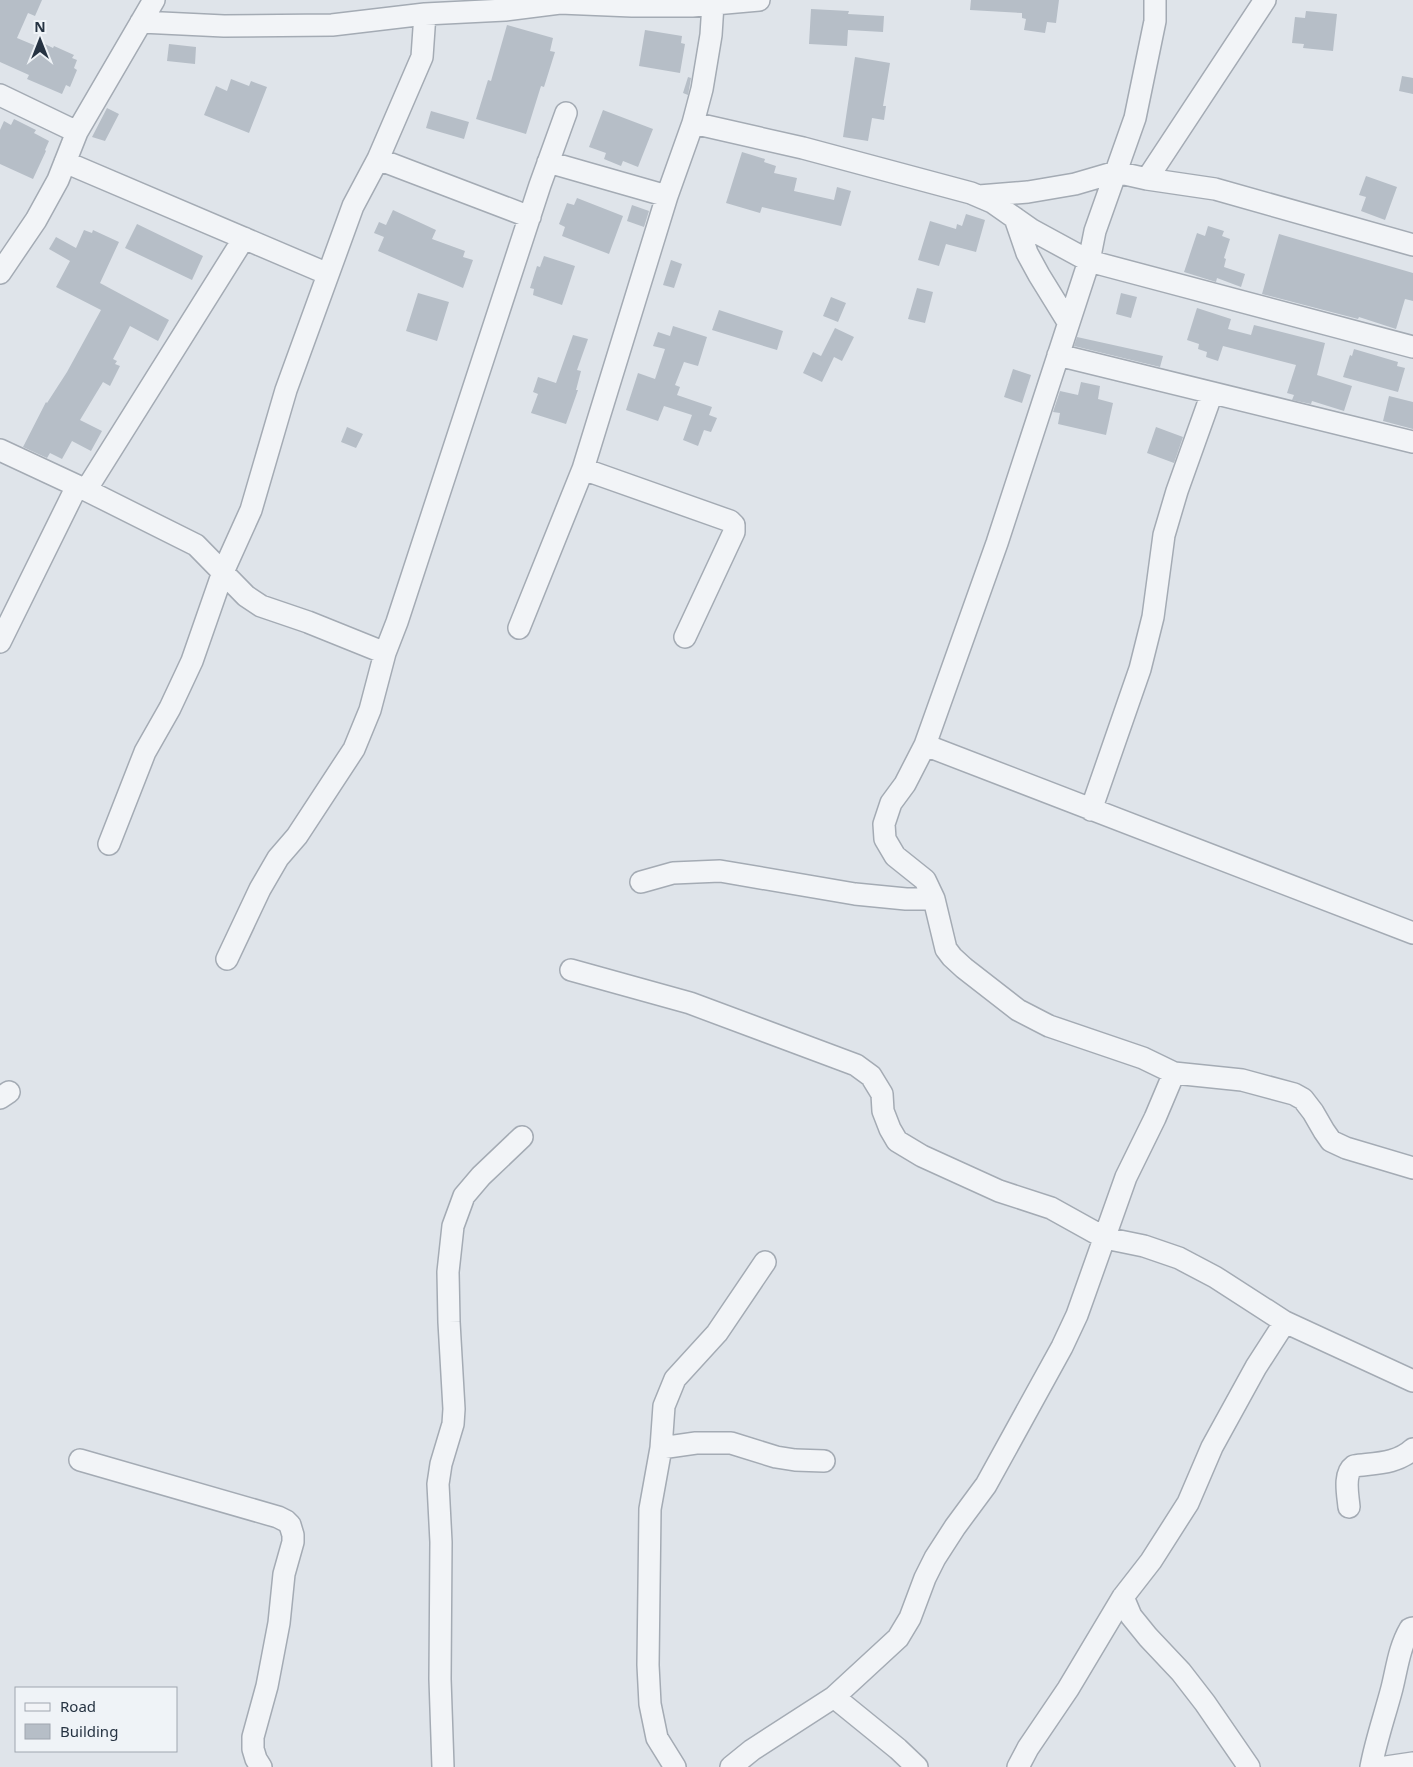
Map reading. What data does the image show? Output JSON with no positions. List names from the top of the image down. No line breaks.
{"legend":["Road","Building"],"north":"top"}
